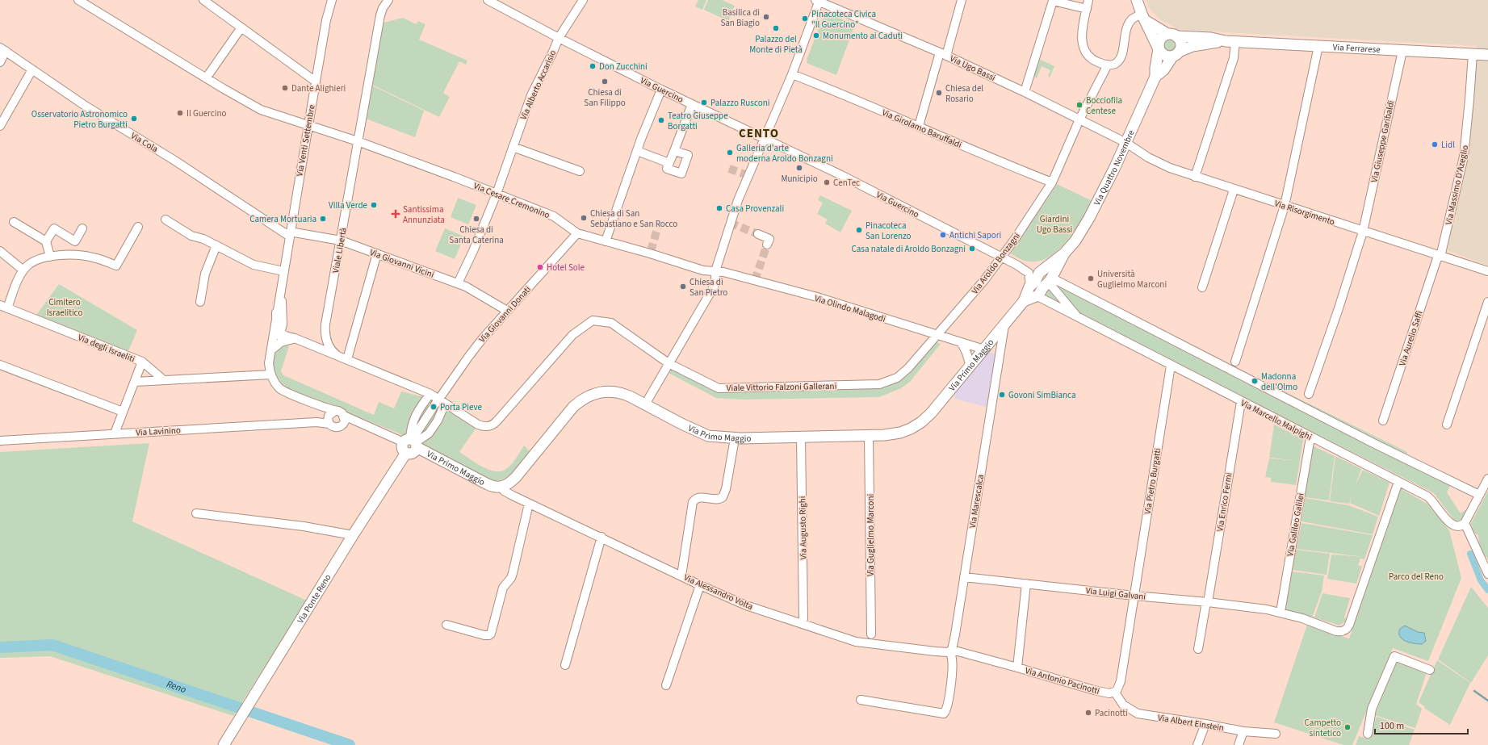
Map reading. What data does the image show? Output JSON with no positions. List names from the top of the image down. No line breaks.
{"streets":{"main road":["Via Ferrarese","Via Quattro Novembre","Via Primo Maggio","Via Ponte Reno"],"street":["Via Ugo Bassi","Via Alberto Accarisio","Via Guercino","Via Girolamo Baruffaldi","Via Venti Settembre","Via Giuseppe Garibaldi","Via Cola","Via Massimo D'Azeglio","Via Cesare Cremonino","Via Risorgimento","Viale Libertà","Via Giovanni Vicini","Via Aroldo Bonzagni","Via Olindo Malagodi","Via Giovanni Donati","Via Aurelio Saffi","Via degli Israeliti","Viale Vittorio Falzoni Gallerani","Via Marcello Malpighi","Via Lavinino","Via Pietro Burgatti","Via Marescalca","Via Enrico Fermi","Via Galileo Galilei","Via Augusto Righi","Via Guglielmo Marconi","Via Alessandro Volta","Via Luigi Galvani","Via Antonio Pacinotti","Via Albert Einstein"]},"crossings":[["Via Ferrarese","Via Giuseppe Garibaldi"],["Via Ferrarese","Via Quattro Novembre"],["Via Ferrarese","Via Massimo D'Azeglio"],["Via Ugo Bassi","Via Quattro Novembre"],["Via Ugo Bassi","Via Risorgimento"],["Via Ugo Bassi","Via Aroldo Bonzagni"],["Via Alberto Accarisio","Via Guercino"],["Via Alberto Accarisio","Via Cesare Cremonino"],["Via Alberto Accarisio","Via Giovanni Vicini"],["Via Guercino","Via Quattro Novembre"],["Via Guercino","Via Aroldo Bonzagni"],["Via Guercino","Via Marcello Malpighi"],["Via Girolamo Baruffaldi","Via Aroldo Bonzagni"],["Via Venti Settembre","Via Cola"],["Via Venti Settembre","Via Cesare Cremonino"],["Via Venti Settembre","Via Giovanni Vicini"],["Via Venti Settembre","Via Lavinino"],["Via Giuseppe Garibaldi","Via Risorgimento"],["Via Cola","Via Giovanni Vicini"],["Via Quattro Novembre","Via Risorgimento"],["Via Quattro Novembre","Via Primo Maggio"],["Via Quattro Novembre","Via Marcello Malpighi"],["Via Massimo D'Azeglio","Via Risorgimento"],["Via Massimo D'Azeglio","Via Aurelio Saffi"],["Via Cesare Cremonino","Viale Libertà"],["Via Cesare Cremonino","Via Olindo Malagodi"],["Via Cesare Cremonino","Via Giovanni Donati"],["Via Risorgimento","Via Aurelio Saffi"],["Viale Libertà","Via Giovanni Vicini"],["Via Giovanni Vicini","Via Giovanni Donati"],["Via Aroldo Bonzagni","Via Olindo Malagodi"],["Via Aroldo Bonzagni","Viale Vittorio Falzoni Gallerani"],["Via Olindo Malagodi","Via Primo Maggio"],["Via Olindo Malagodi","Viale Vittorio Falzoni Gallerani"],["Via Giovanni Donati","Via Primo Maggio"],["Via Giovanni Donati","Viale Vittorio Falzoni Gallerani"],["Via Giovanni Donati","Via Ponte Reno"],["Via degli Israeliti","Via Lavinino"],["Via Primo Maggio","Via Marcello Malpighi"],["Via Primo Maggio","Via Marescalca"],["Via Primo Maggio","Via Augusto Righi"],["Via Primo Maggio","Via Guglielmo Marconi"],["Via Primo Maggio","Via Alessandro Volta"],["Via Primo Maggio","Via Ponte Reno"],["Via Marcello Malpighi","Via Pietro Burgatti"],["Via Marcello Malpighi","Via Enrico Fermi"],["Via Marcello Malpighi","Via Galileo Galilei"],["Via Marcello Malpighi","Via Luigi Galvani"],["Via Pietro Burgatti","Via Luigi Galvani"],["Via Marescalca","Via Alessandro Volta"],["Via Marescalca","Via Luigi Galvani"],["Via Marescalca","Via Antonio Pacinotti"],["Via Enrico Fermi","Via Luigi Galvani"],["Via Galileo Galilei","Via Luigi Galvani"],["Via Alessandro Volta","Via Antonio Pacinotti"],["Via Antonio Pacinotti","Via Albert Einstein"]],"districts":["CENTO"],"water":["Reno"],"parks":["Giardini Ugo Bassi","Cimitero Israelitico","Parco del Reno"],"places":{"other":["Basilica di San Biagio","Pinacoteca Civica \"Il Guercino\"","Palazzo del Monte di Pietà","Monumento ai Caduti","Don Zucchini","Chiesa di San Filippo","Dante Alighieri","Chiesa del Rosario","Palazzo Rusconi","Bocciofila Centese","Il Guercino","Osservatorio Astronomico Pietro Burgatti","Teatro Giuseppe Borgatti","Lidl","Galleria d'arte moderna Aroldo Bonzagni","Municipio","CenTec","Villa Verde","Casa Provenzali","Chiesa di San Sebastiano e San Rocco","Camera Mortuaria","Chiesa di Santa Caterina","Pinacoteca San Lorenzo","Antichi Sapori","Casa natale di Aroldo Bonzagni","Hotel Sole","Università Guglielmo Marconi","Chiesa di San Pietro","Madonna dell'Olmo","Govoni SimBianca","Porta Pieve","Pacinotti","Campetto sintetico"],"health":["Santissima Annunziata"]},"scale_bar":"100 m"}
